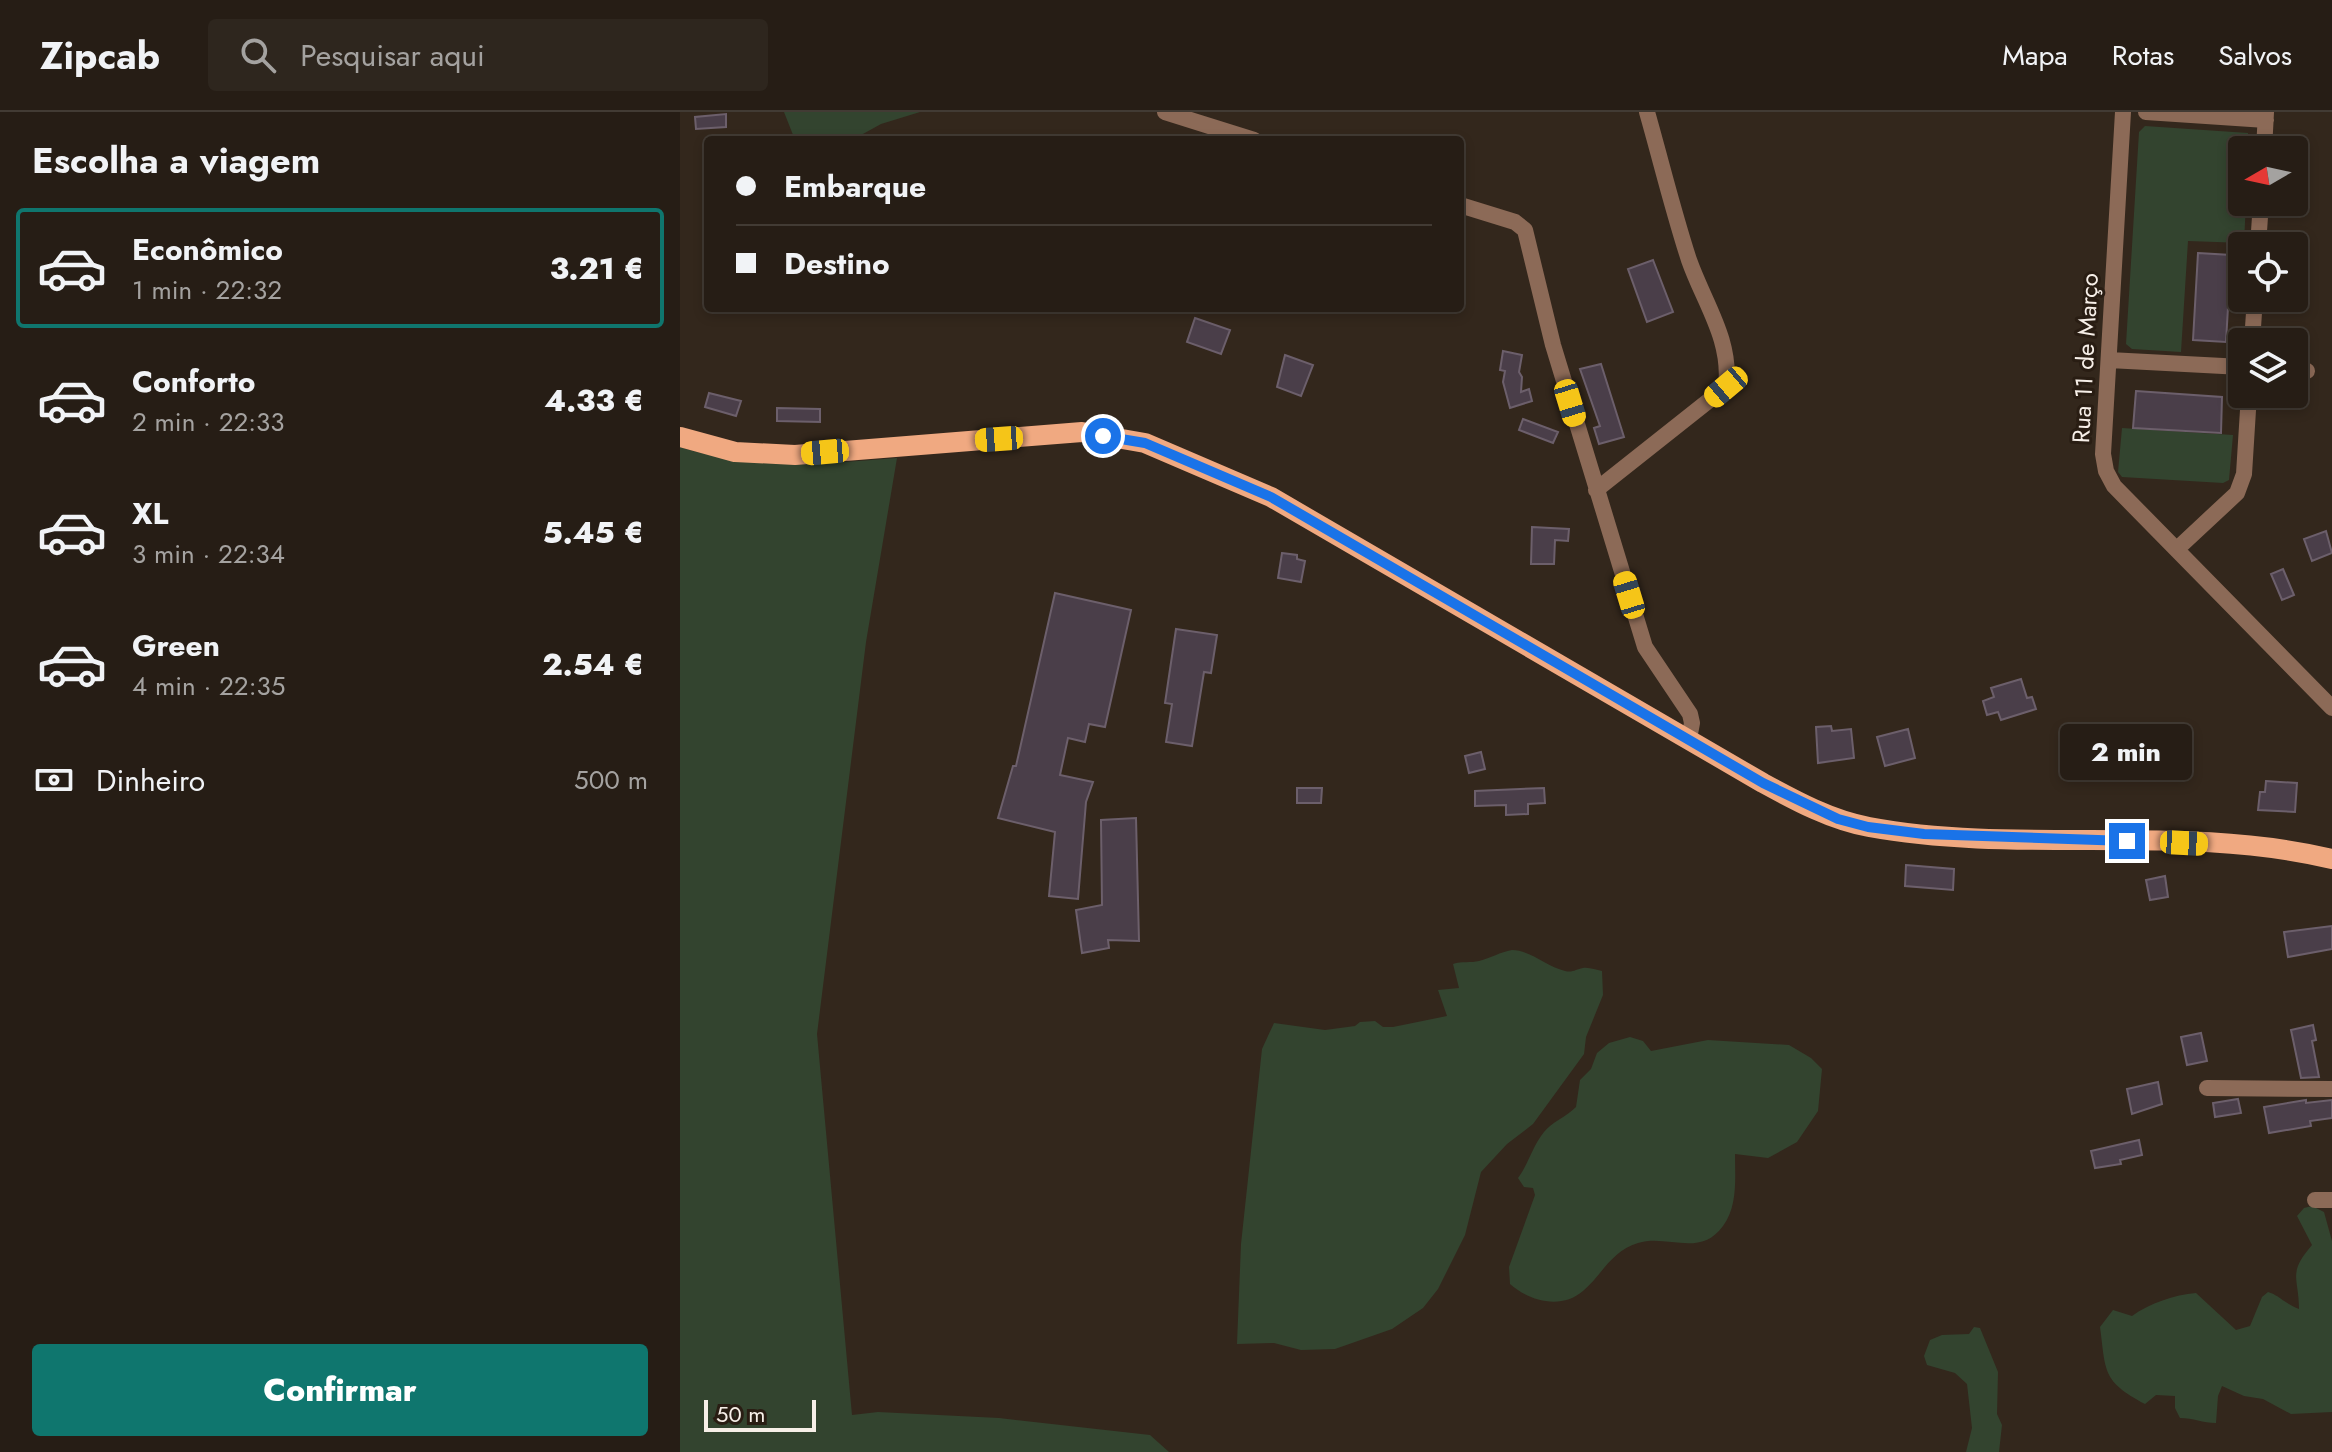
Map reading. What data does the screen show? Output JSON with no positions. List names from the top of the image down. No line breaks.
{"streets":{"street":["Rua 11 de Março"]},"scale_bar":"50 m","north":"left","page":{"header":"Zipcab","search":"Pesquisar aqui","nav":["Mapa","Rotas","Salvos"],"heading":"Escolha a viagem","banner":["Embarque","Destino"],"list":[{"name":"Econômico","note":"1 min · 22:32","value":"3.21 €"},{"name":"Conforto","note":"2 min · 22:33","value":"4.33 €"},{"name":"XL","note":"3 min · 22:34","value":"5.45 €"},{"name":"Green","note":"4 min · 22:35","value":"2.54 €"}],"bubble":"2 min","pay":["Dinheiro","500 m"],"buttons":"Confirmar","scale":"50 m"}}
